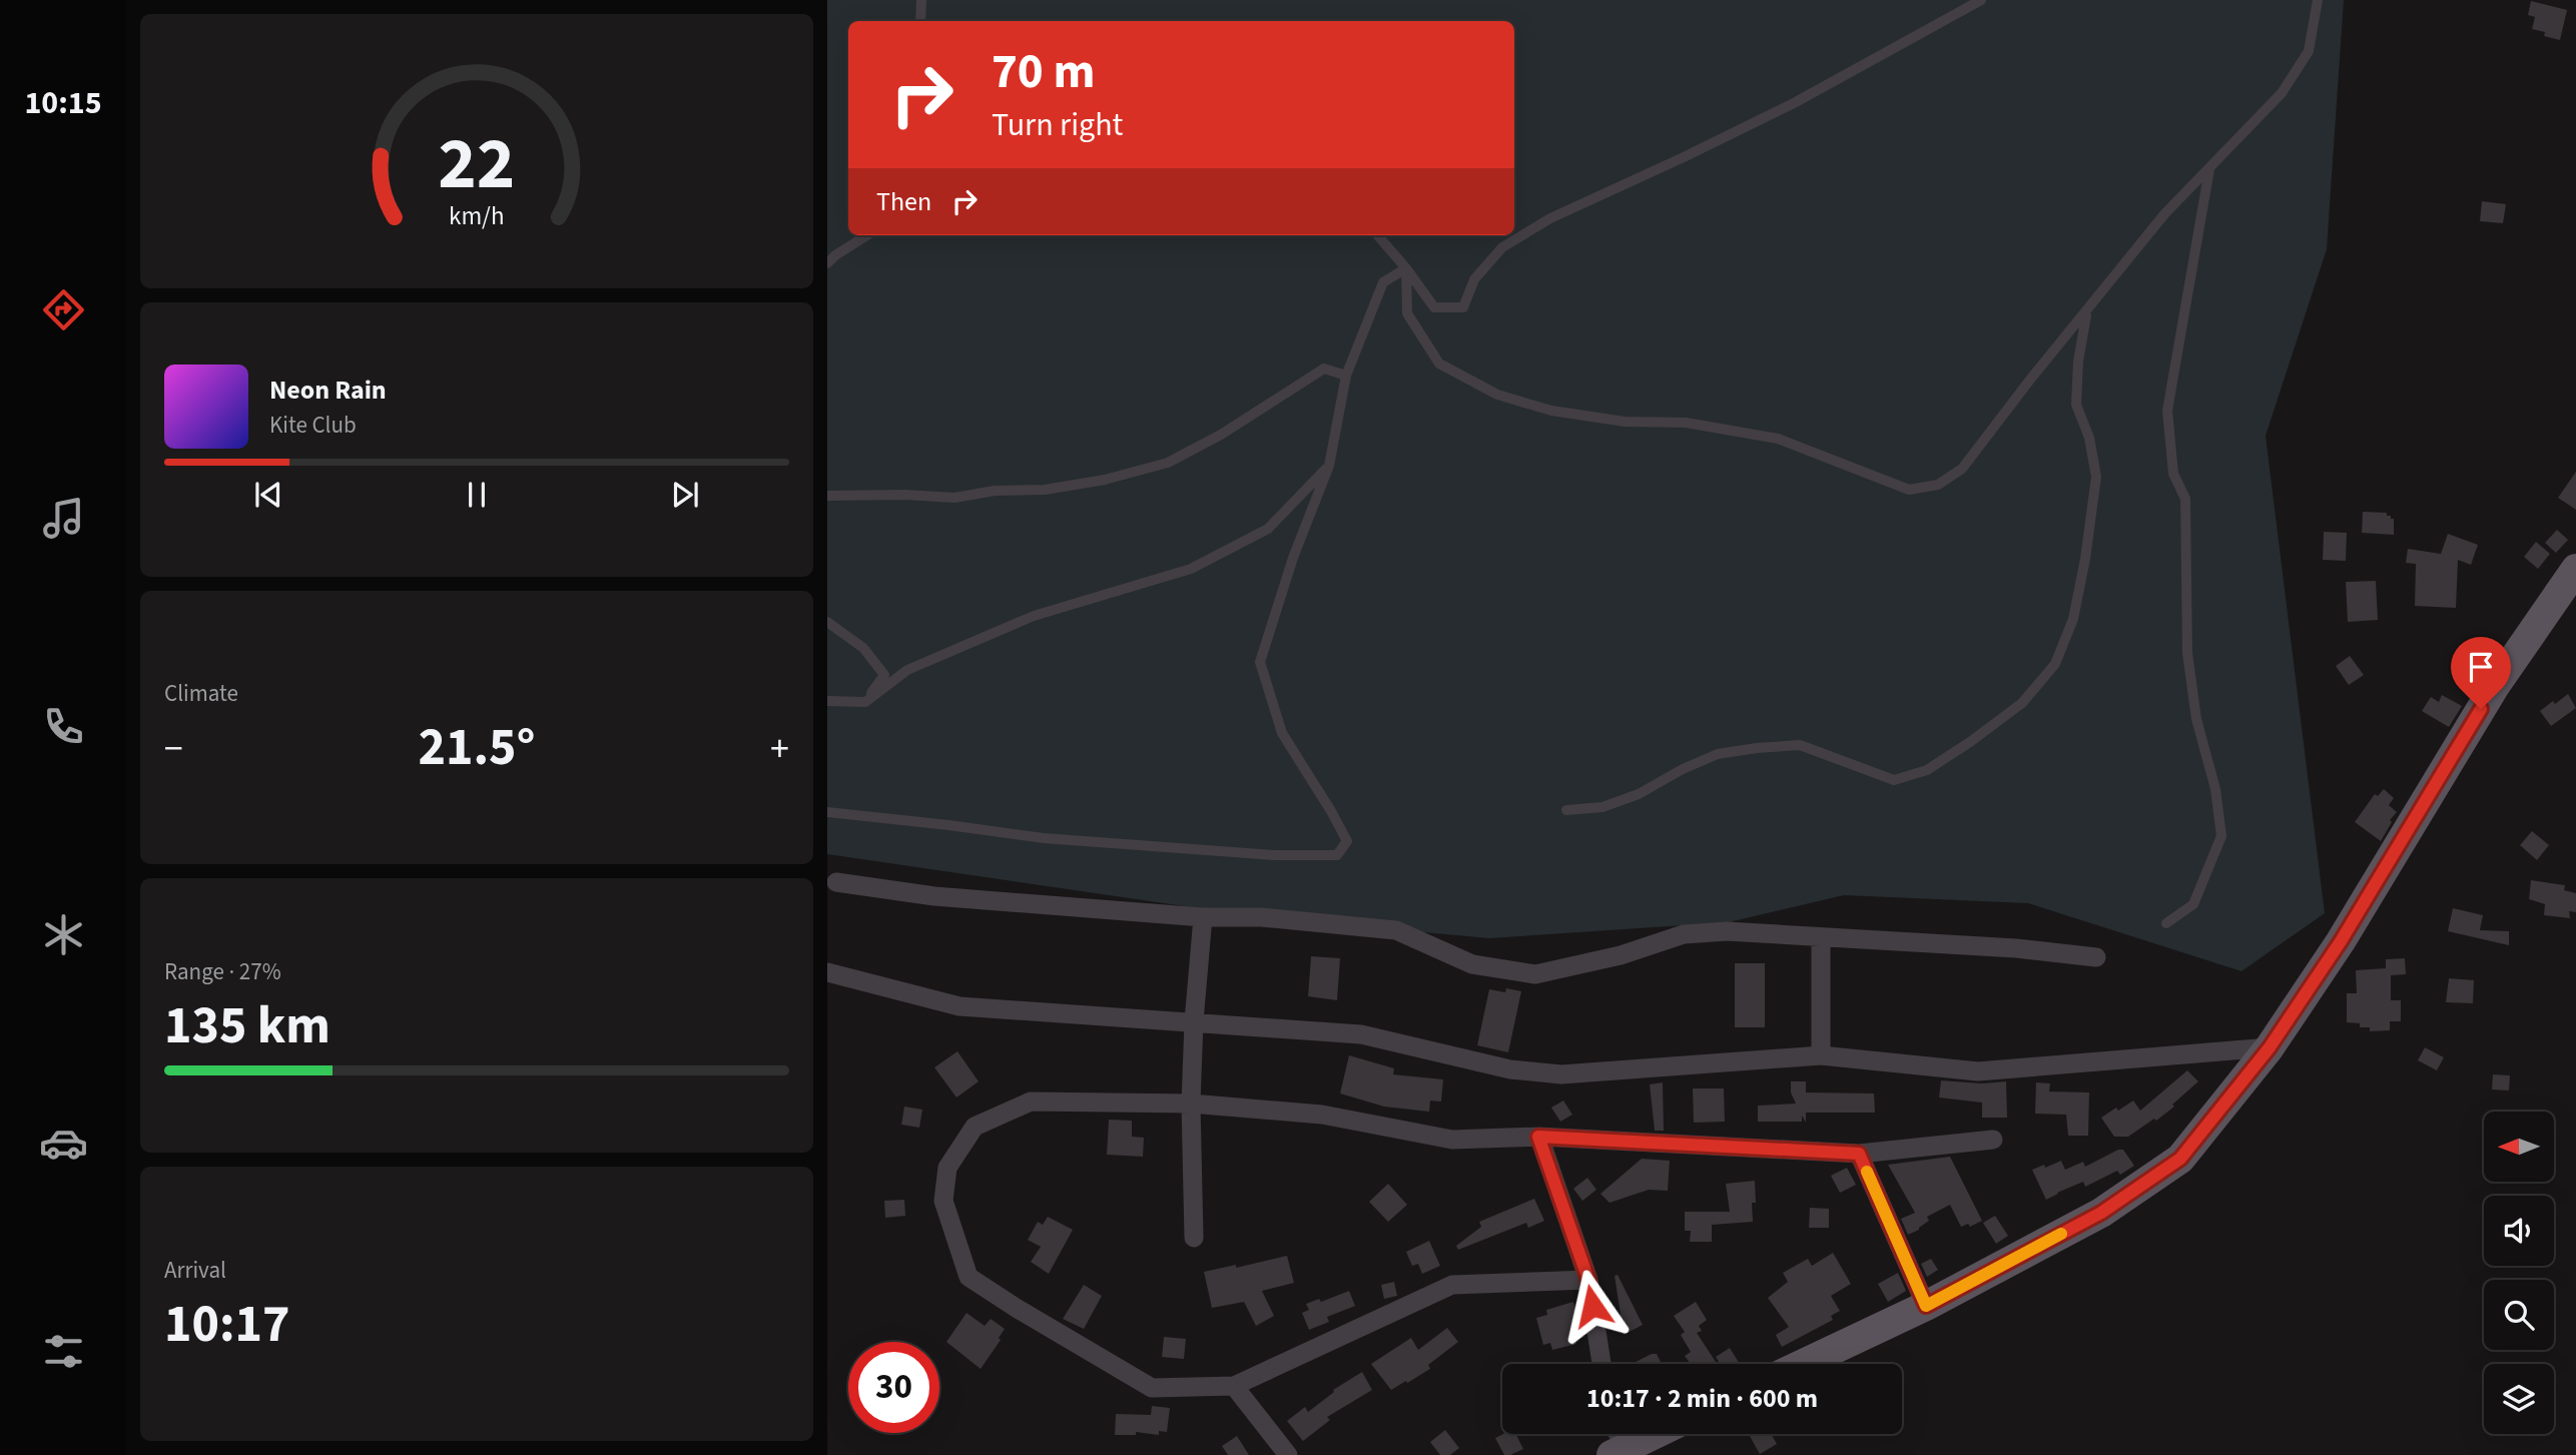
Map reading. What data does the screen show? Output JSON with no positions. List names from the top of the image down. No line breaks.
{"north":"left","page":{"tabs":"10:15","turn":["70 m","Turn right"],"then":"Then","song":["Neon Rain","Kite Club"],"tile":["Climate",["Range · 27%","135 km"],["Arrival","10:17"]],"heat":["−","21.5°","+"],"limit":"30","trip":"10:17 · 2 min · 600 m","gauge":["22","km/h"]}}
